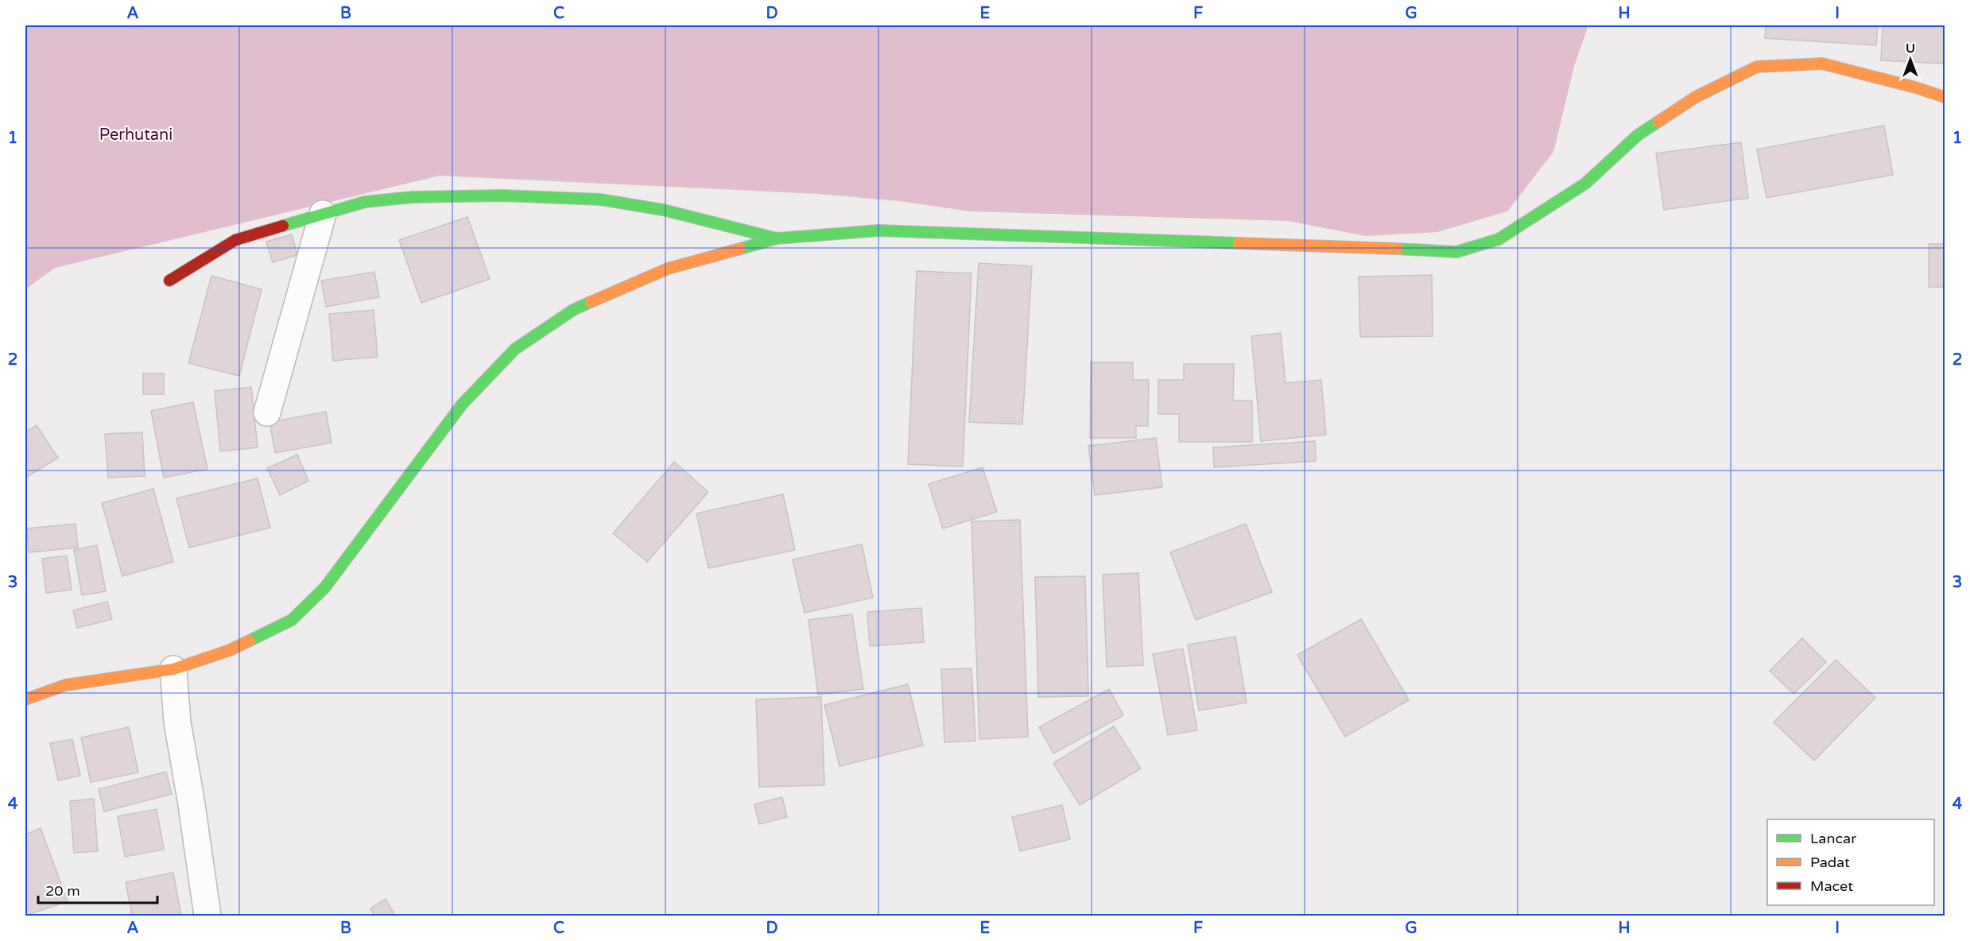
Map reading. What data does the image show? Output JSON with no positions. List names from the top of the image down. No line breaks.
{"parks":["Perhutani"],"legend":["Lancar","Padat","Macet"],"scale_bar":"20 m","north":"top","grid":{"columns":["A","B","C","D","E","F","G","H","I"],"rows":["1","2","3","4"]}}
